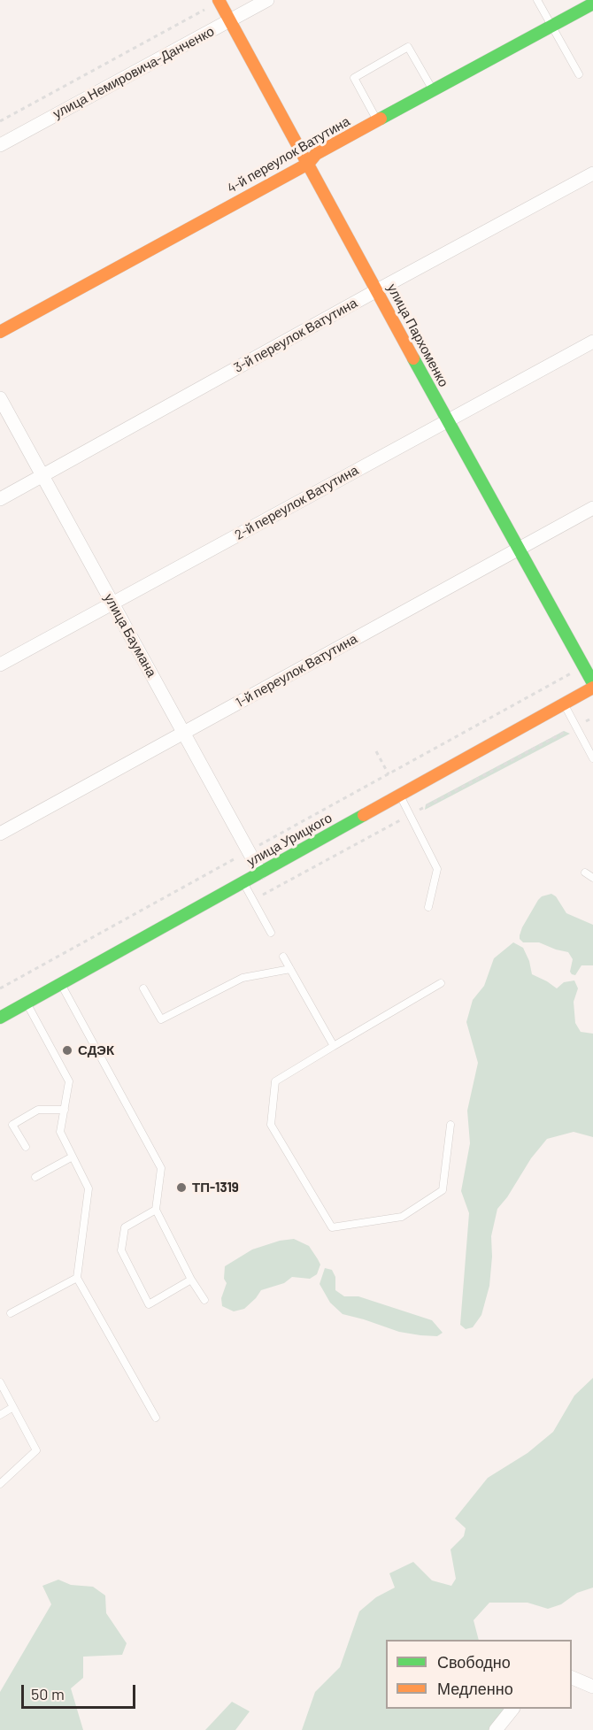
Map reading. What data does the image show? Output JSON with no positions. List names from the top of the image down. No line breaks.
{"streets":{"street":["улица Немировича-Данченко","4-й переулок Ватутина","3-й переулок Ватутина","улица Пархоменко","2-й переулок Ватутина","улица Баумана","1-й переулок Ватутина","улица Урицкого"]},"crossings":[["улица Немировича-Данченко","улица Пархоменко"],["4-й переулок Ватутина","улица Пархоменко"],["3-й переулок Ватутина","улица Пархоменко"],["3-й переулок Ватутина","улица Баумана"],["улица Пархоменко","2-й переулок Ватутина"],["улица Пархоменко","1-й переулок Ватутина"],["2-й переулок Ватутина","улица Баумана"],["улица Баумана","1-й переулок Ватутина"],["улица Баумана","улица Урицкого"]],"places":["СДЭК","ТП-1319"],"legend":["Свободно","Медленно"],"scale_bar":"50 m"}
